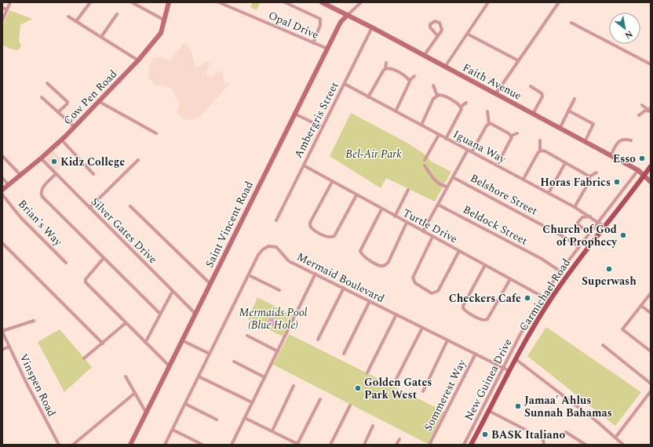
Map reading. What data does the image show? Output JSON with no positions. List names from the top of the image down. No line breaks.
{"streets":{"main road":["Carmichael Road"],"street":["Opal Drive","Faith Avenue","Cow Pen Road","Ambergris Street","Iguana Way","Belshore Street","Brian's Way","Saint Vincent Road","Beldock Street","Turtle Drive","Silver Gates Drive","Mermaid Boulevard","New Guinea Drive","Vinspen Road","Sommerest Way"]},"crossings":[["Opal Drive","Saint Vincent Road"],["Faith Avenue","Ambergris Street"],["Faith Avenue","Saint Vincent Road"],["Faith Avenue","Carmichael Road"],["Faith Avenue","New Guinea Drive"],["Cow Pen Road","Silver Gates Drive"],["Ambergris Street","Iguana Way"],["Ambergris Street","Turtle Drive"],["Iguana Way","Carmichael Road"],["Iguana Way","New Guinea Drive"],["Belshore Street","New Guinea Drive"],["Saint Vincent Road","Silver Gates Drive"],["Beldock Street","New Guinea Drive"],["Turtle Drive","Carmichael Road"],["Turtle Drive","New Guinea Drive"],["Mermaid Boulevard","Carmichael Road"],["Mermaid Boulevard","New Guinea Drive"],["Mermaid Boulevard","Sommerest Way"]],"parks":["Bel-Air Park","Mermaids Pool (Blue Hole)"],"places":["Esso","Kidz College","Horas Fabrics","Church of God of Prophecy","Superwash","Checkers Cafe","Golden Gates Park West","Jamaa' Ahlus Sunnah Bahamas","BASK Italiano"],"north":"bottom right"}
